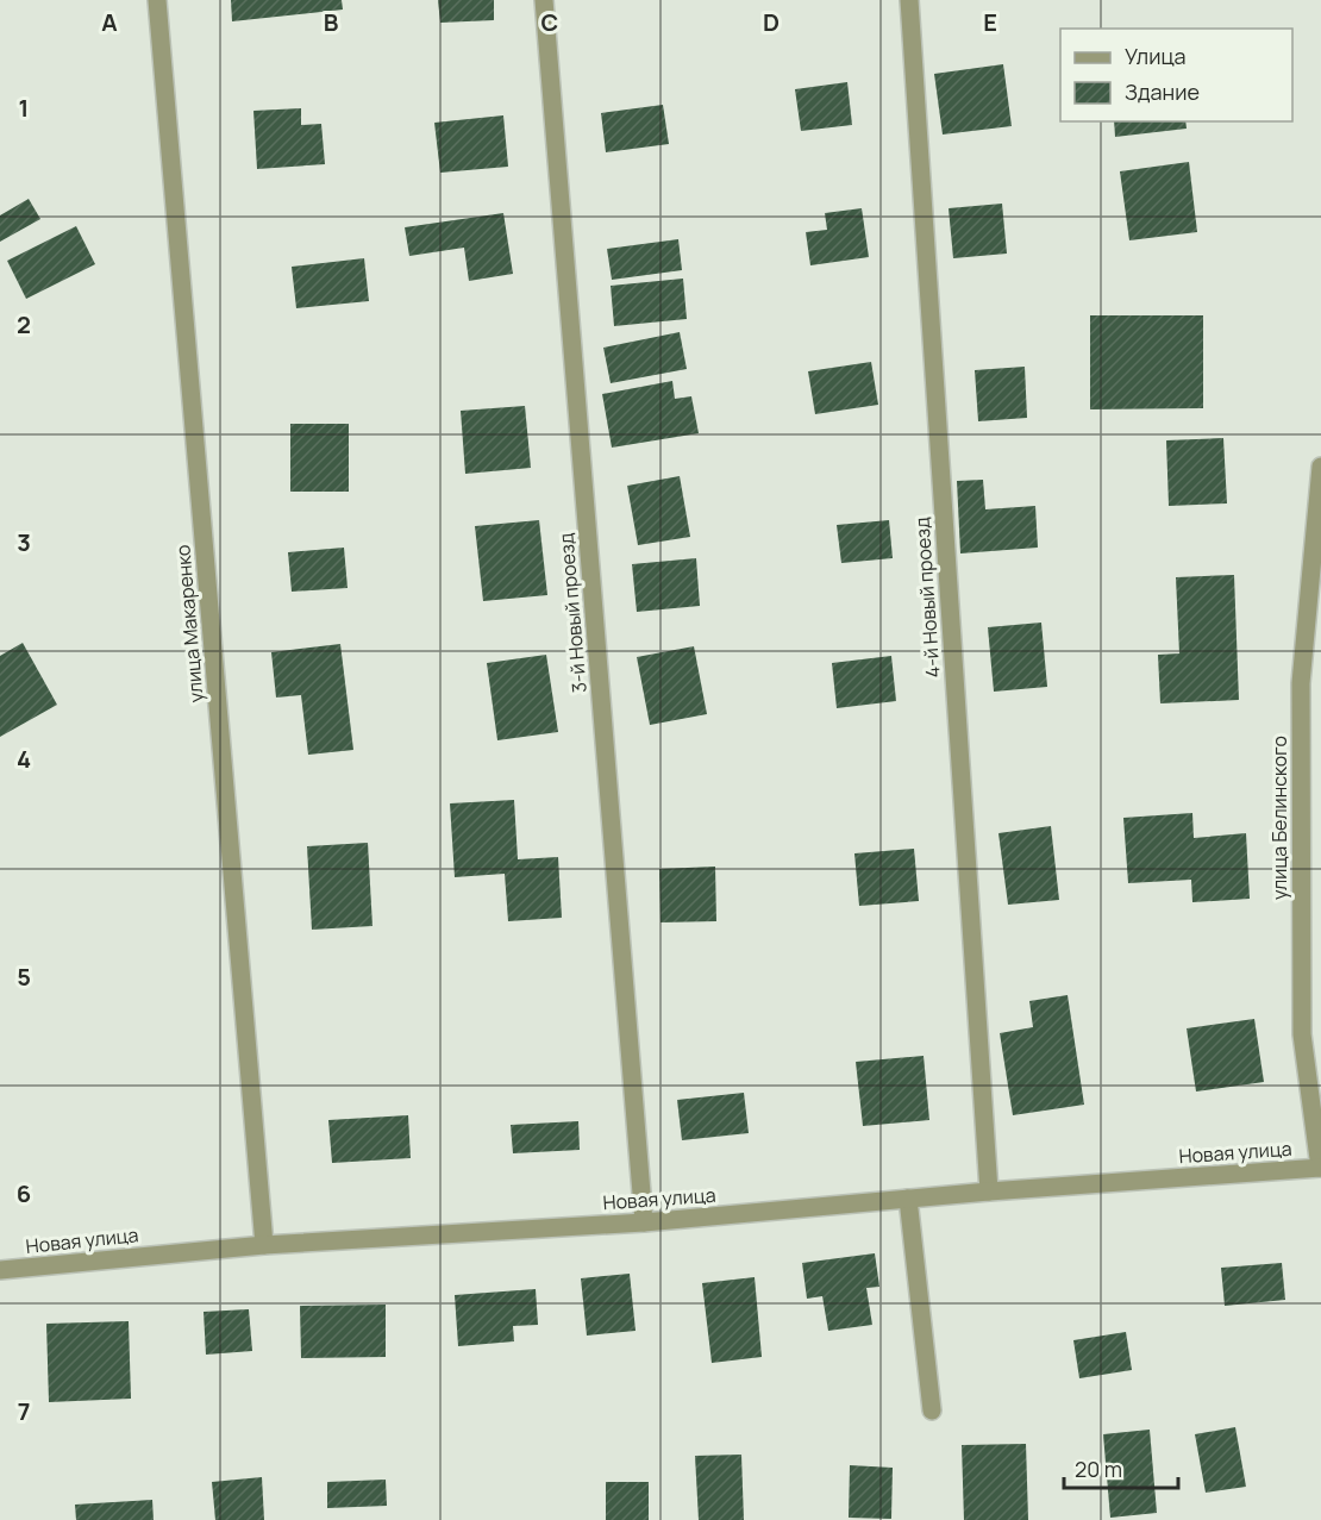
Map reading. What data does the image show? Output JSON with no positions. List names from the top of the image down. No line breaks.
{"streets":{"street":["4-й Новый проезд","3-й Новый проезд","улица Макаренко","улица Белинского","Новая улица"]},"crossings":[["4-й Новый проезд","Новая улица"],["3-й Новый проезд","Новая улица"],["улица Макаренко","Новая улица"],["улица Белинского","Новая улица"]],"legend":["Улица","Здание"],"scale_bar":"20 m","grid":{"columns":["A","B","C","D","E"],"rows":["1","2","3","4","5","6","7"]}}
